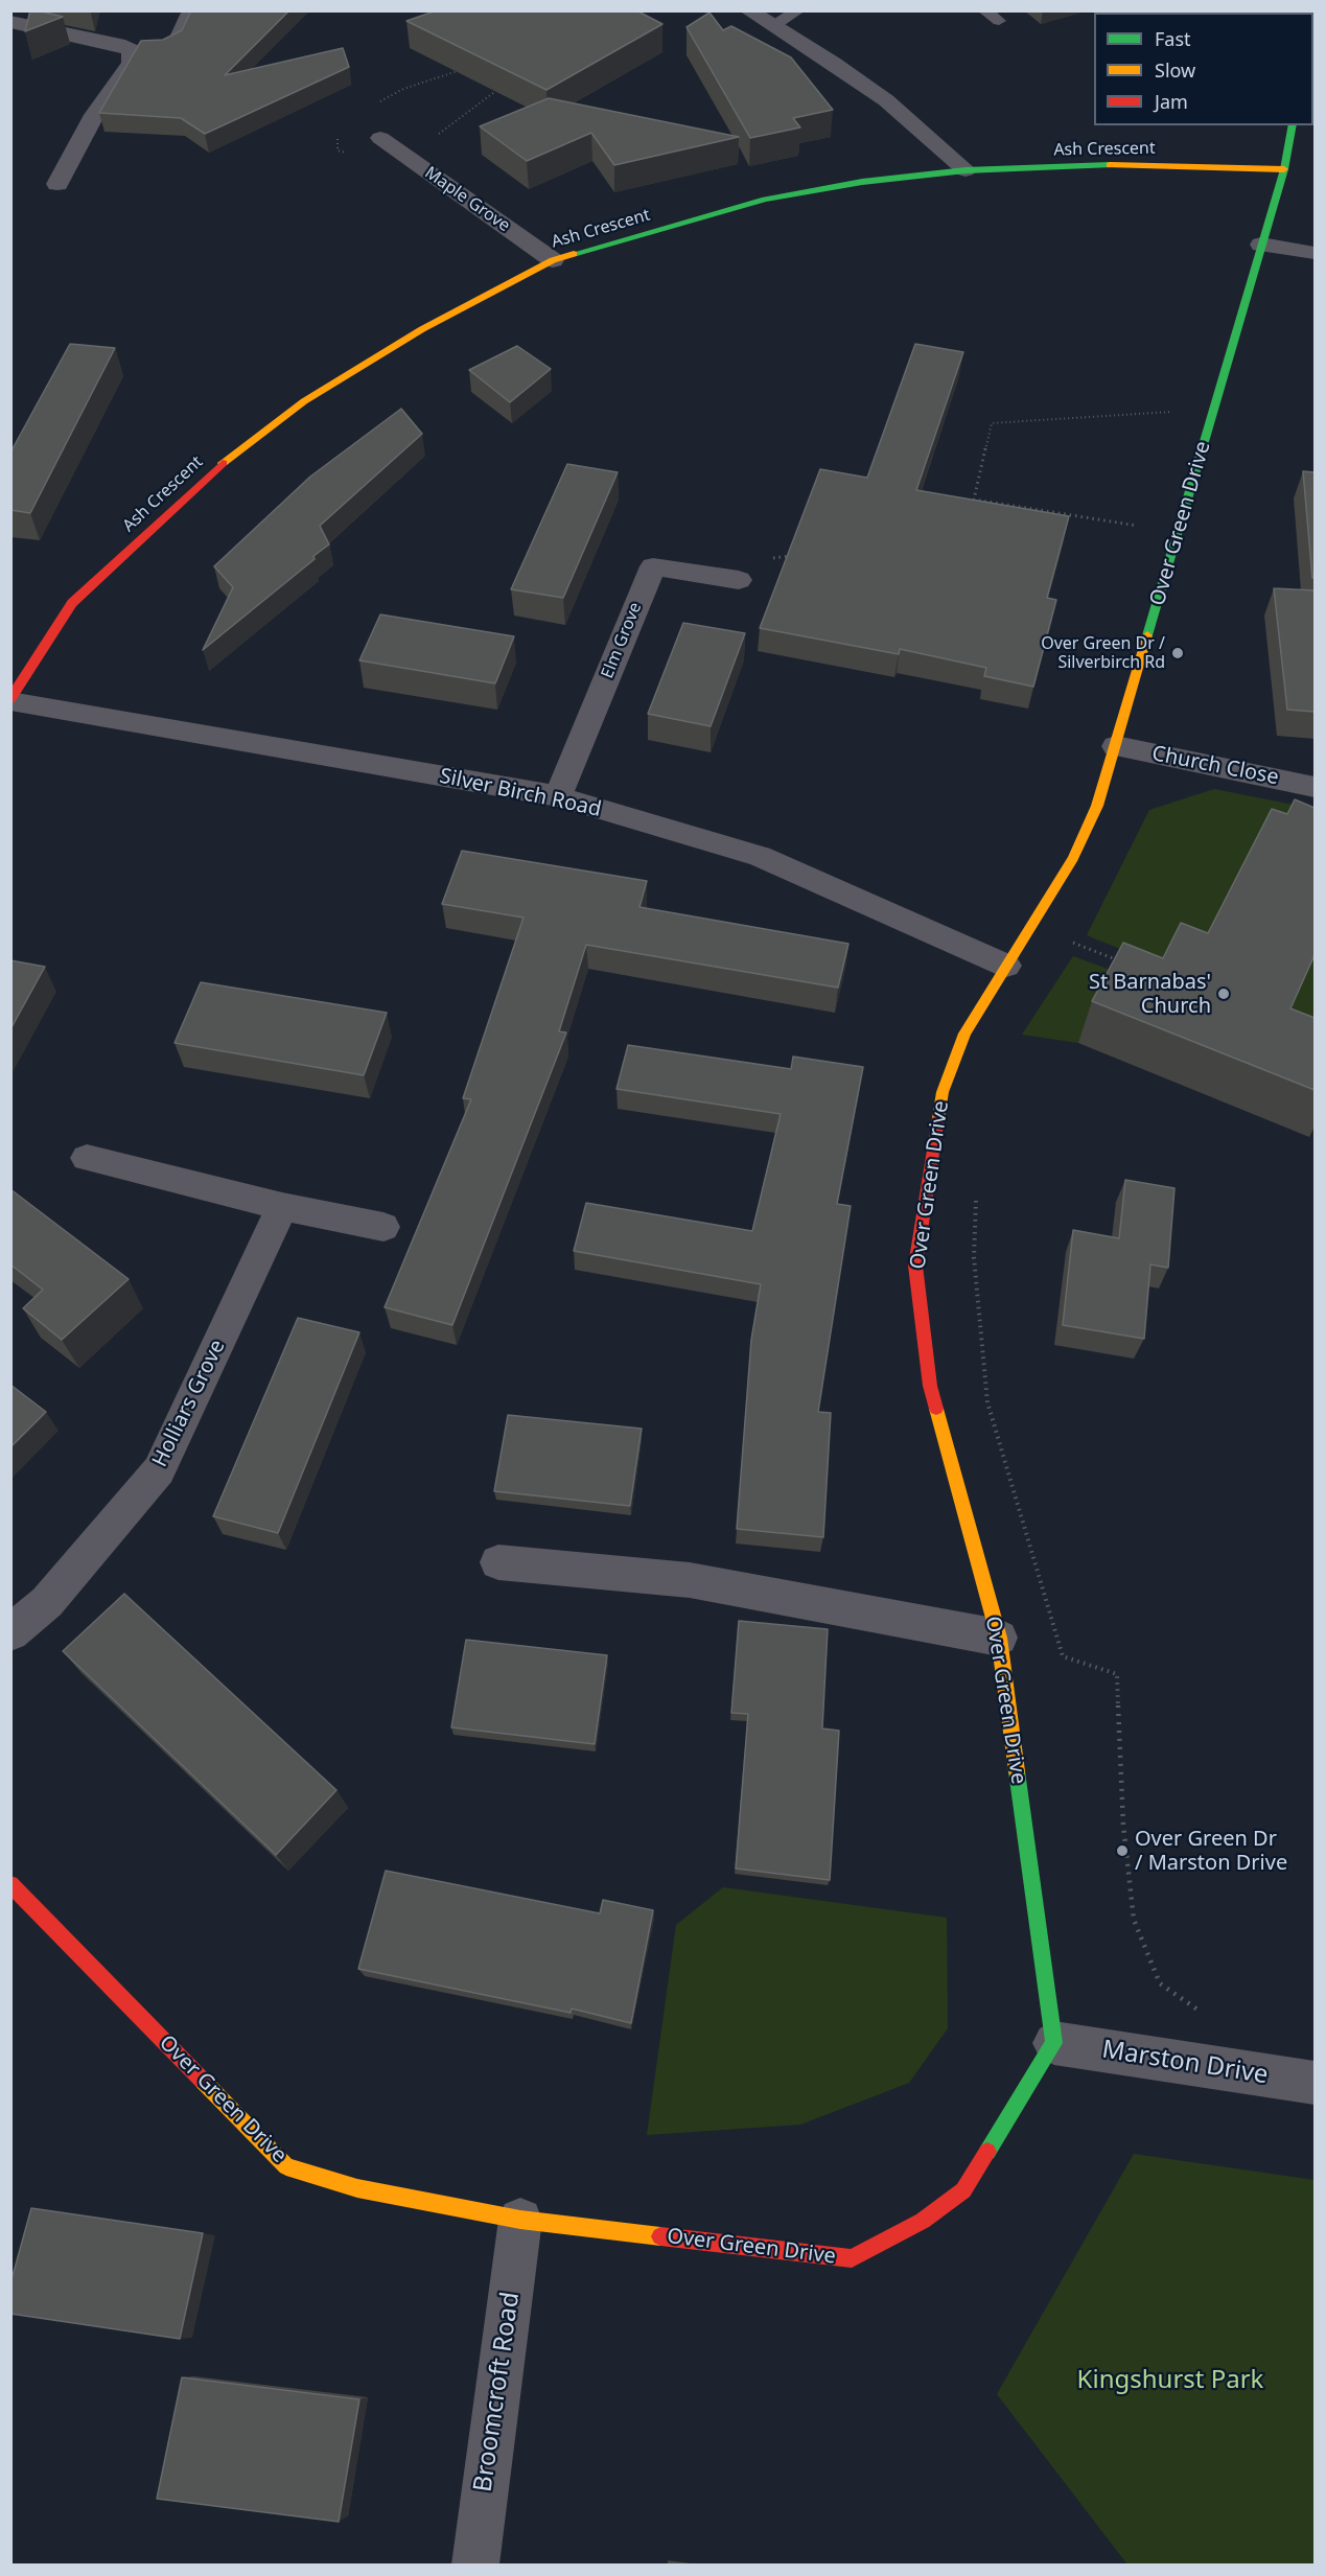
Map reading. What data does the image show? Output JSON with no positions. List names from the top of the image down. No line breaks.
{"streets":{"street":["Ash Crescent","Maple Grove","Over Green Drive","Elm Grove","Church Close","Silver Birch Road","Holliars Grove","Marston Drive","Broomcroft Road"]},"crossings":[["Ash Crescent","Maple Grove"],["Ash Crescent","Over Green Drive"],["Ash Crescent","Silver Birch Road"],["Over Green Drive","Church Close"],["Over Green Drive","Silver Birch Road"],["Over Green Drive","Marston Drive"],["Over Green Drive","Broomcroft Road"],["Elm Grove","Silver Birch Road"]],"parks":["Kingshurst Park"],"places":["Over Green Dr / Silverbirch Rd","St Barnabas' Church","Over Green Dr / Marston Drive"],"legend":["Fast","Slow","Jam"]}
